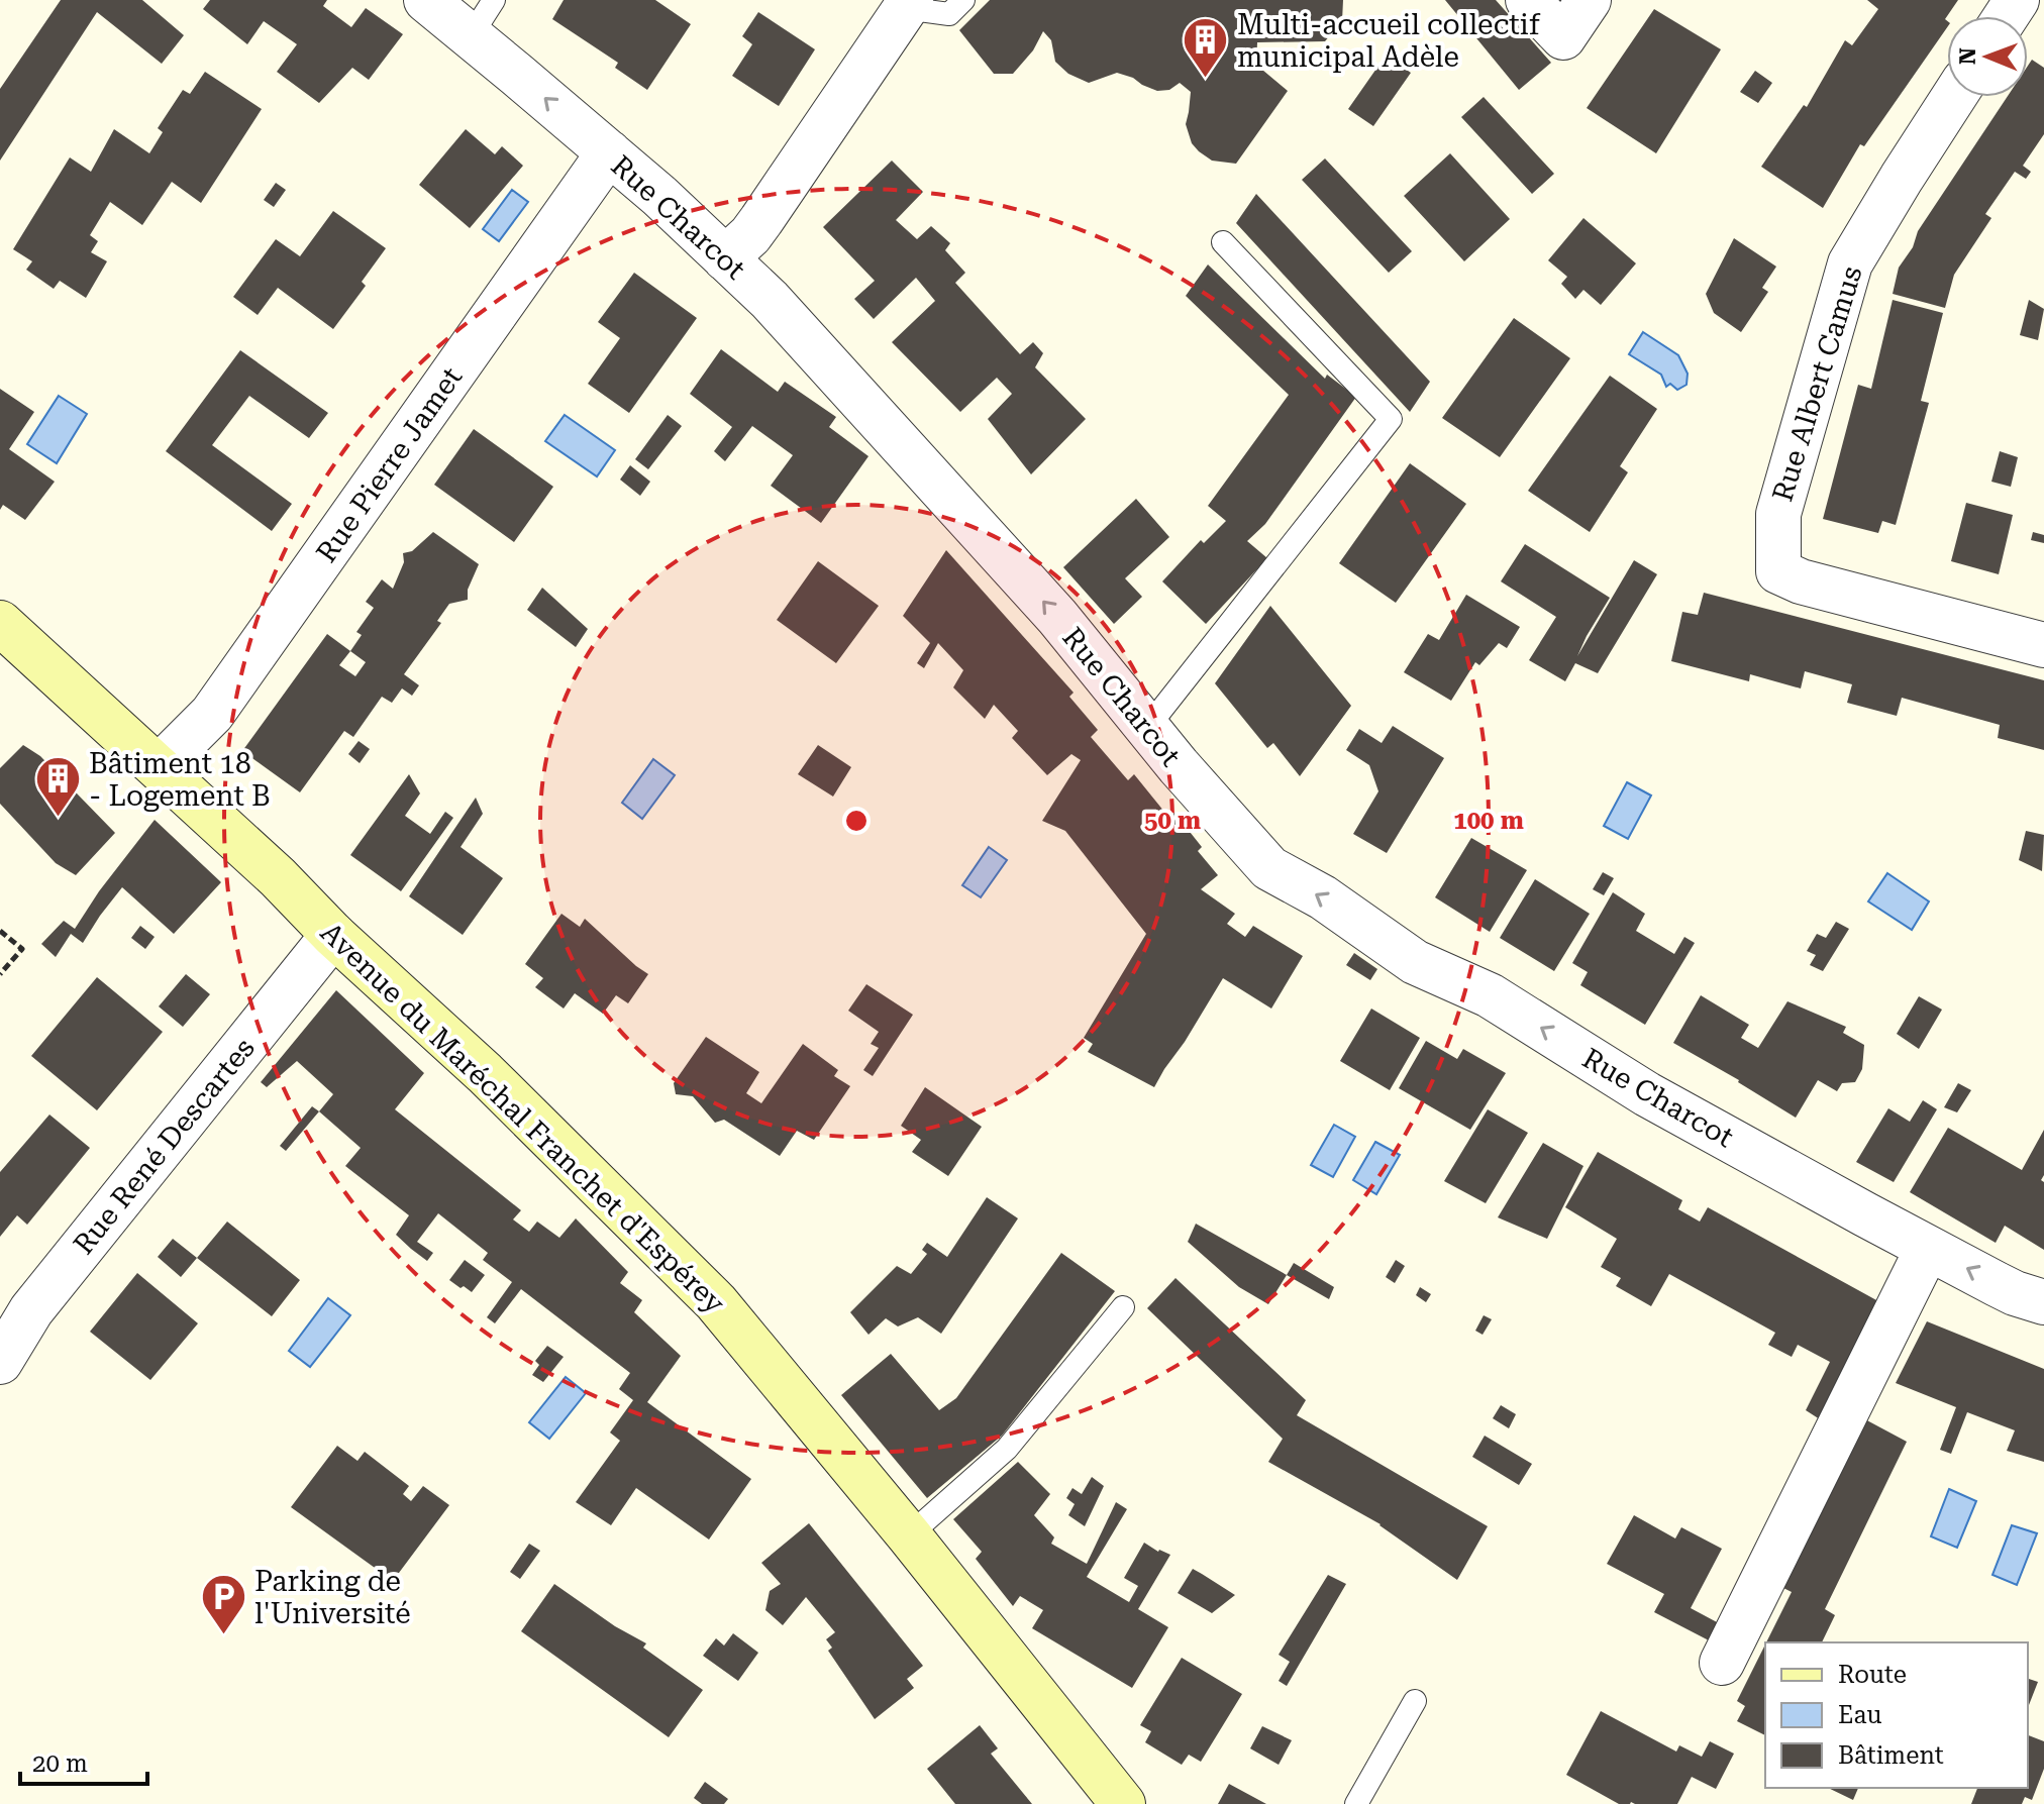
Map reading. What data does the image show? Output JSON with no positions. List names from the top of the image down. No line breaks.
{"streets":{"main road":["Avenue du Maréchal Franchet d'Espérey"],"street":["Rue Charcot","Rue Albert Camus","Rue Pierre Jamet","Rue René Descartes"]},"crossings":[["Rue Charcot","Rue Pierre Jamet"],["Rue Pierre Jamet","Avenue du Maréchal Franchet d'Espérey"],["Avenue du Maréchal Franchet d'Espérey","Rue René Descartes"]],"one_way":["Rue Charcot"],"places":{"building":["Multi-accueil collectif municipal Adèle","Bâtiment 18 - Logement B"],"parking":["Parking de l'Université"]},"legend":["Route","Eau","Bâtiment"],"scale_bar":"20 m","north":"left","rings":["50 m","100 m"]}
